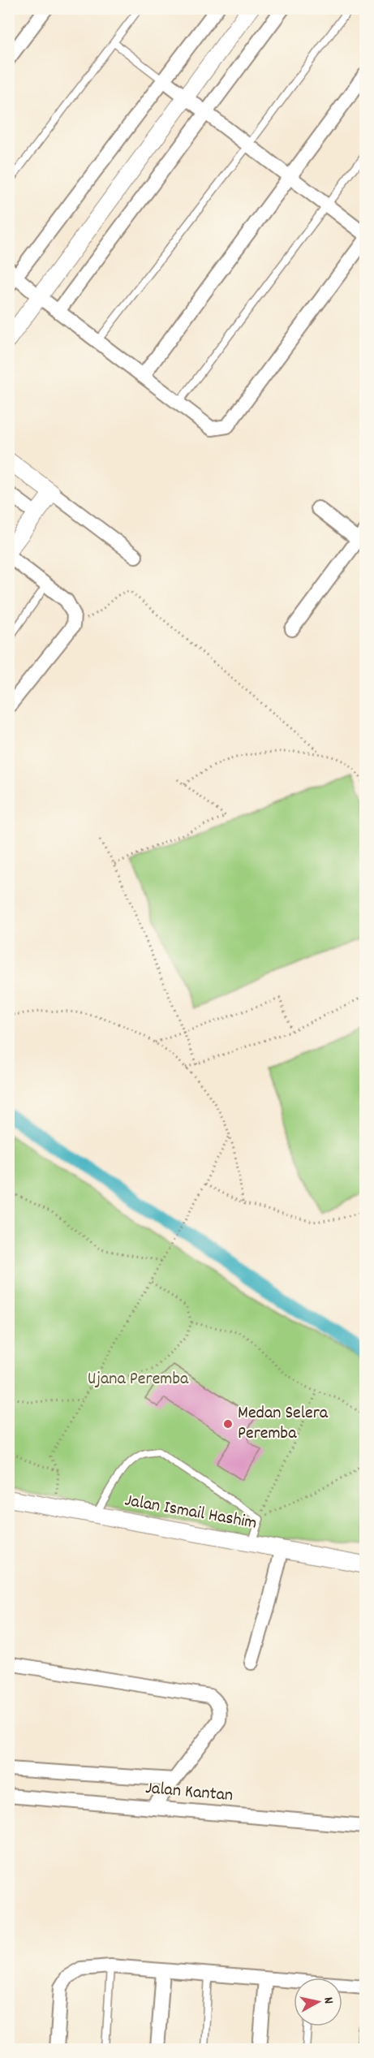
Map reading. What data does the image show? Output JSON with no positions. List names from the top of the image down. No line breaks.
{"streets":{"street":["Jalan Ismail Hashim","Jalan Kantan"]},"parks":["Ujana Peremba"],"places":["Medan Selera Peremba"],"north":"right"}
